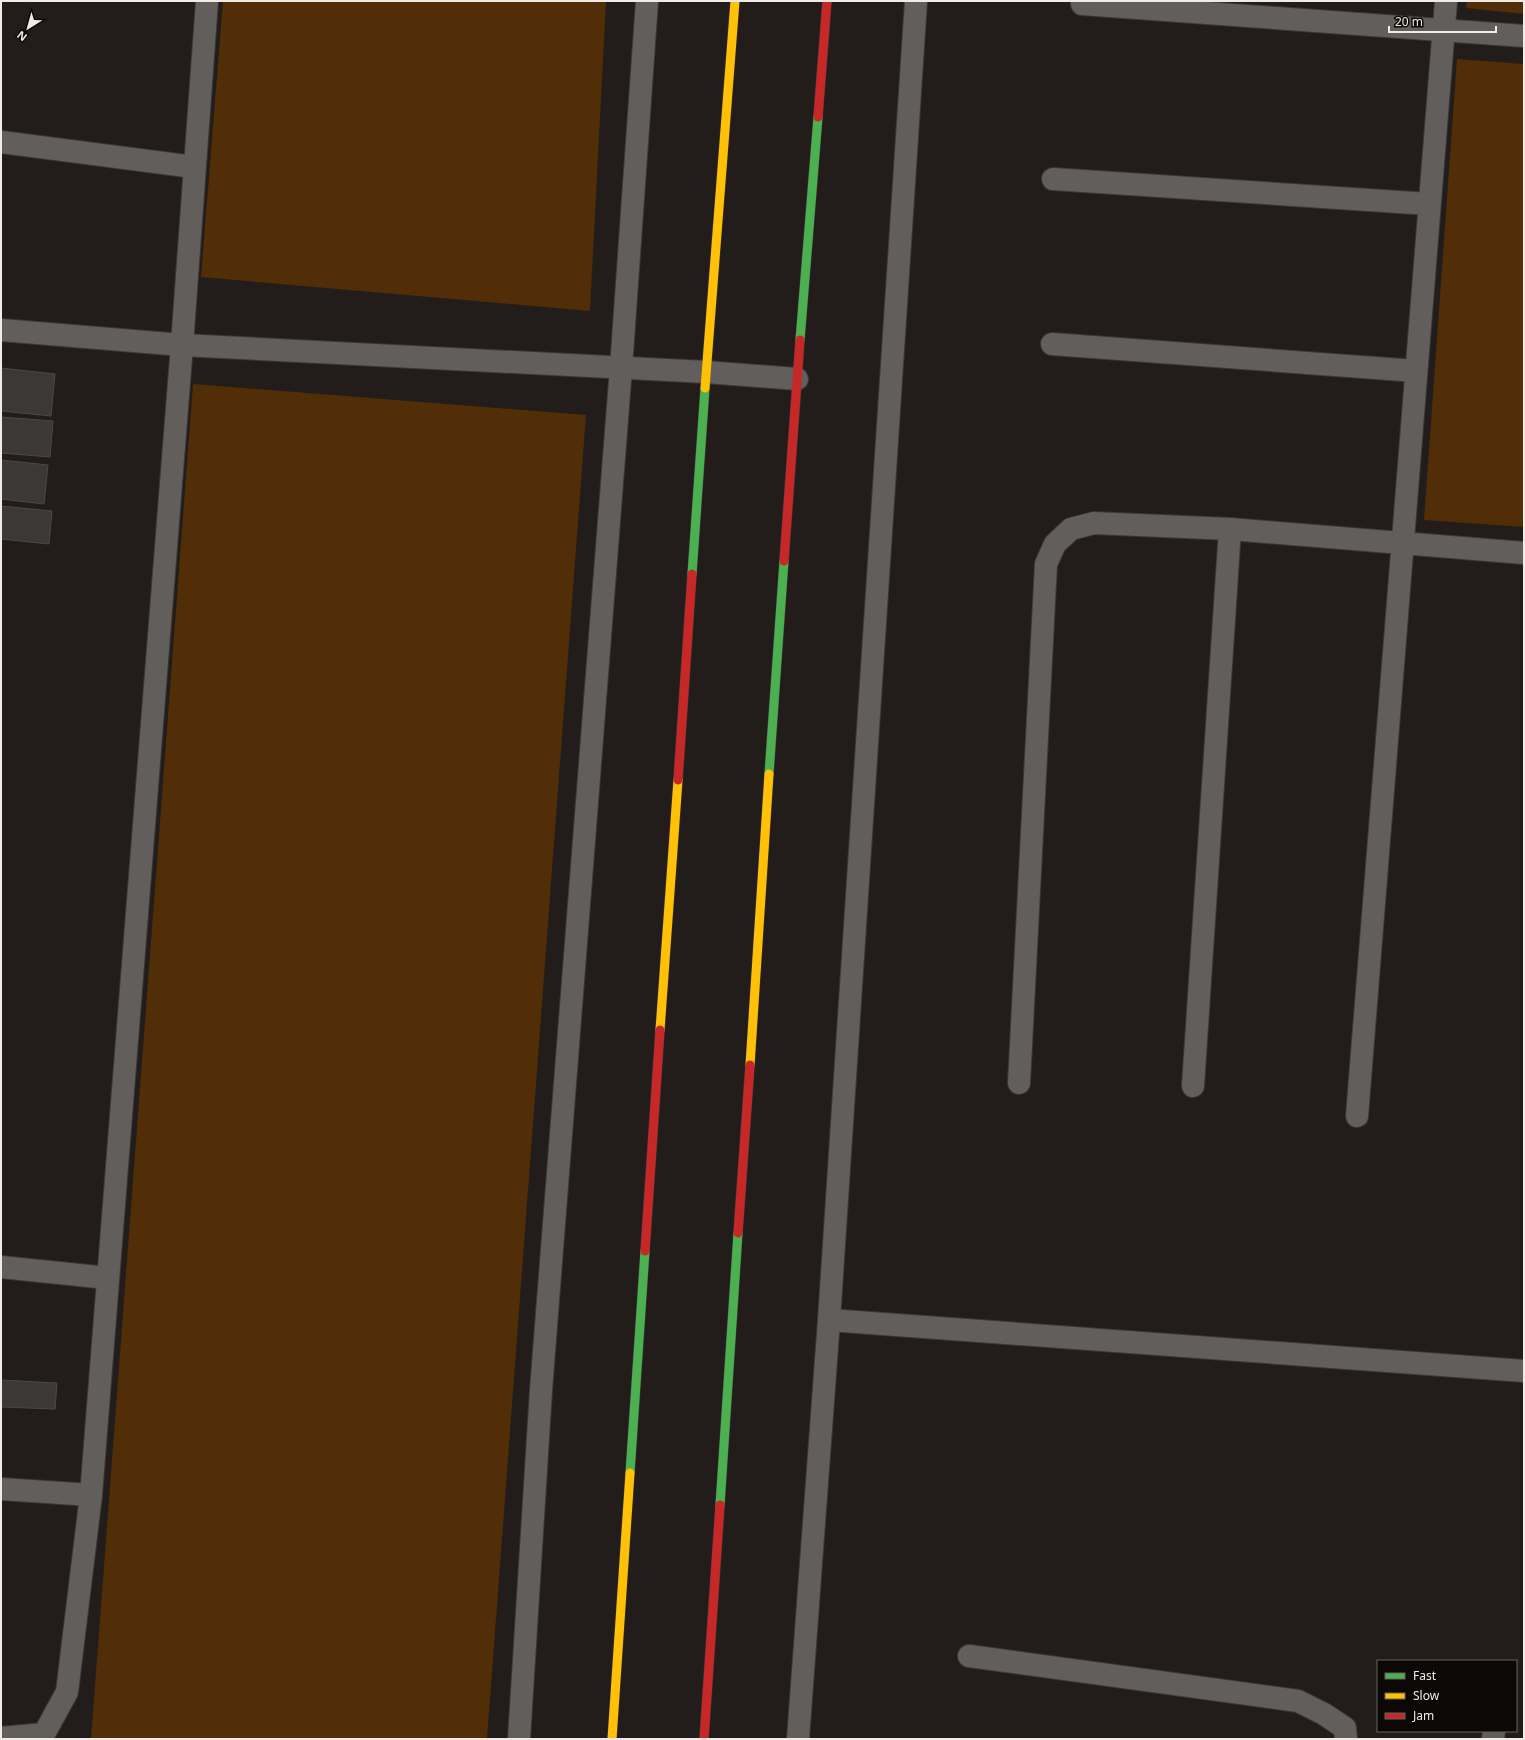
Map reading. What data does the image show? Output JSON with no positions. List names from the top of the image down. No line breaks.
{"legend":["Fast","Slow","Jam"],"scale_bar":"20 m","north":"bottom left"}
